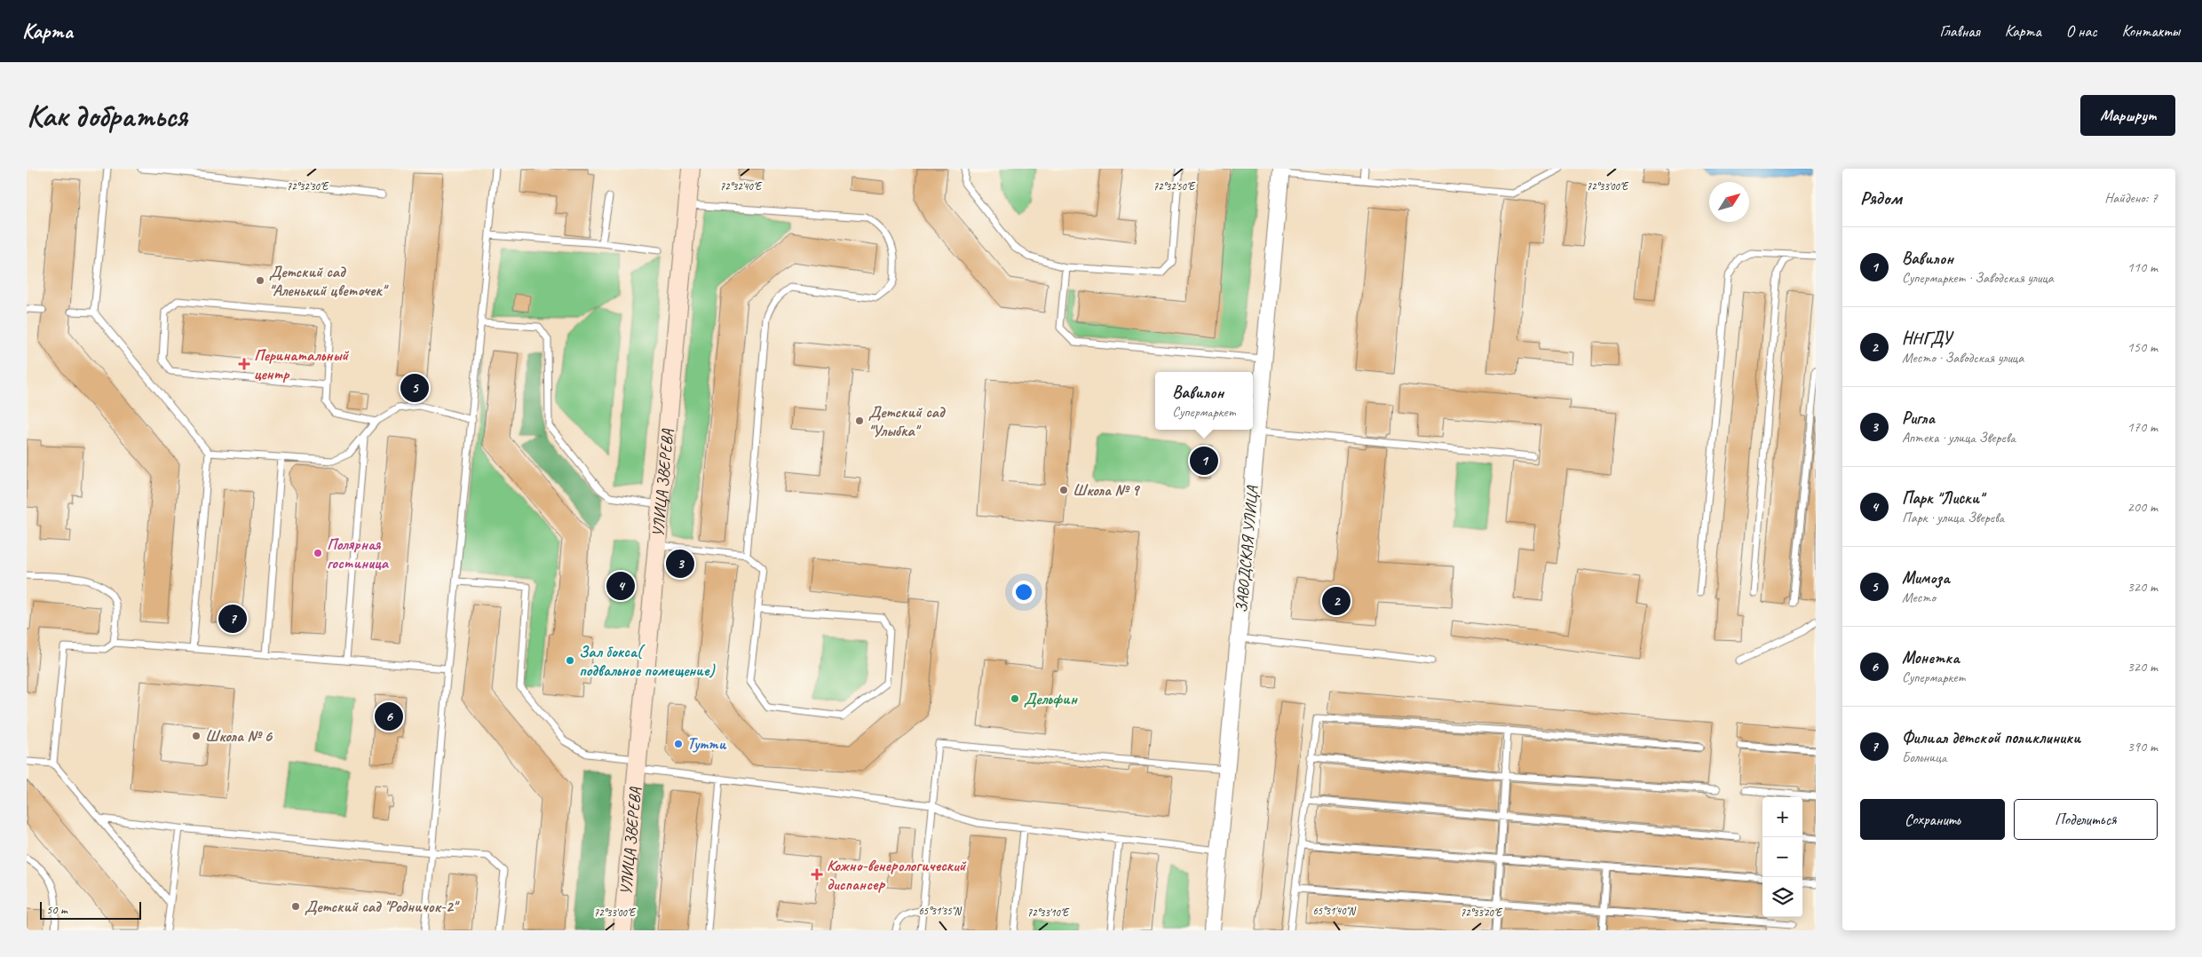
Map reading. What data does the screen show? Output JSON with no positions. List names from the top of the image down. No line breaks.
{"streets":{"main road":["УЛИЦА ЗВЕРЕВА"],"street":["ЗАВОДСКАЯ УЛИЦА"]},"places":{"other":["Детский сад \"Аленький цветочек\"","Детский сад \"Улыбка\"","Школа № 9","Полярная гостиница","Зал бокса( подвальное помещение)","Дельфин","Школа № 6","Тутти","Детский сад \"Родничок-2\""],"health":["Перинатальный центр","Кожно-венерологический диспансер"]},"scale_bar":"50 m","north":"top right","page":{"header":"Карта","nav":["Главная","Карта","О нас","Контакты"],"buttons":["Маршрут",["Сохранить","Поделиться"]],"title":"Как добраться","heading":["Рядом","Найдено: 7"],"list":[{"mark":"1","name":"Вавилон","note":"Супермаркет · Заводская улица","value":"110 m"},{"mark":"2","name":"ННГДУ","note":"Место · Заводская улица","value":"150 m"},{"mark":"3","name":"Ригла","note":"Аптека · улица Зверева","value":"170 m"},{"mark":"4","name":"Парк \"Лиски\"","note":"Парк · улица Зверева","value":"200 m"},{"mark":"5","name":"Мимоза","note":"Место","value":"320 m"},{"mark":"6","name":"Монетка","note":"Супермаркет","value":"320 m"},{"mark":"7","name":"Филиал детской поликлиники","note":"Больница","value":"390 m"}],"popup":["Вавилон","Супермаркет"],"pins":["5","1","3","4","2","7","6"],"map_buttons":["+","−"],"scale":"50 m"},"coordinates":["72°32'30\"E","72°32'40\"E","72°32'50\"E","72°33'00\"E","65°31'35\"N","65°31'40\"N","72°33'10\"E","72°33'20\"E"]}
